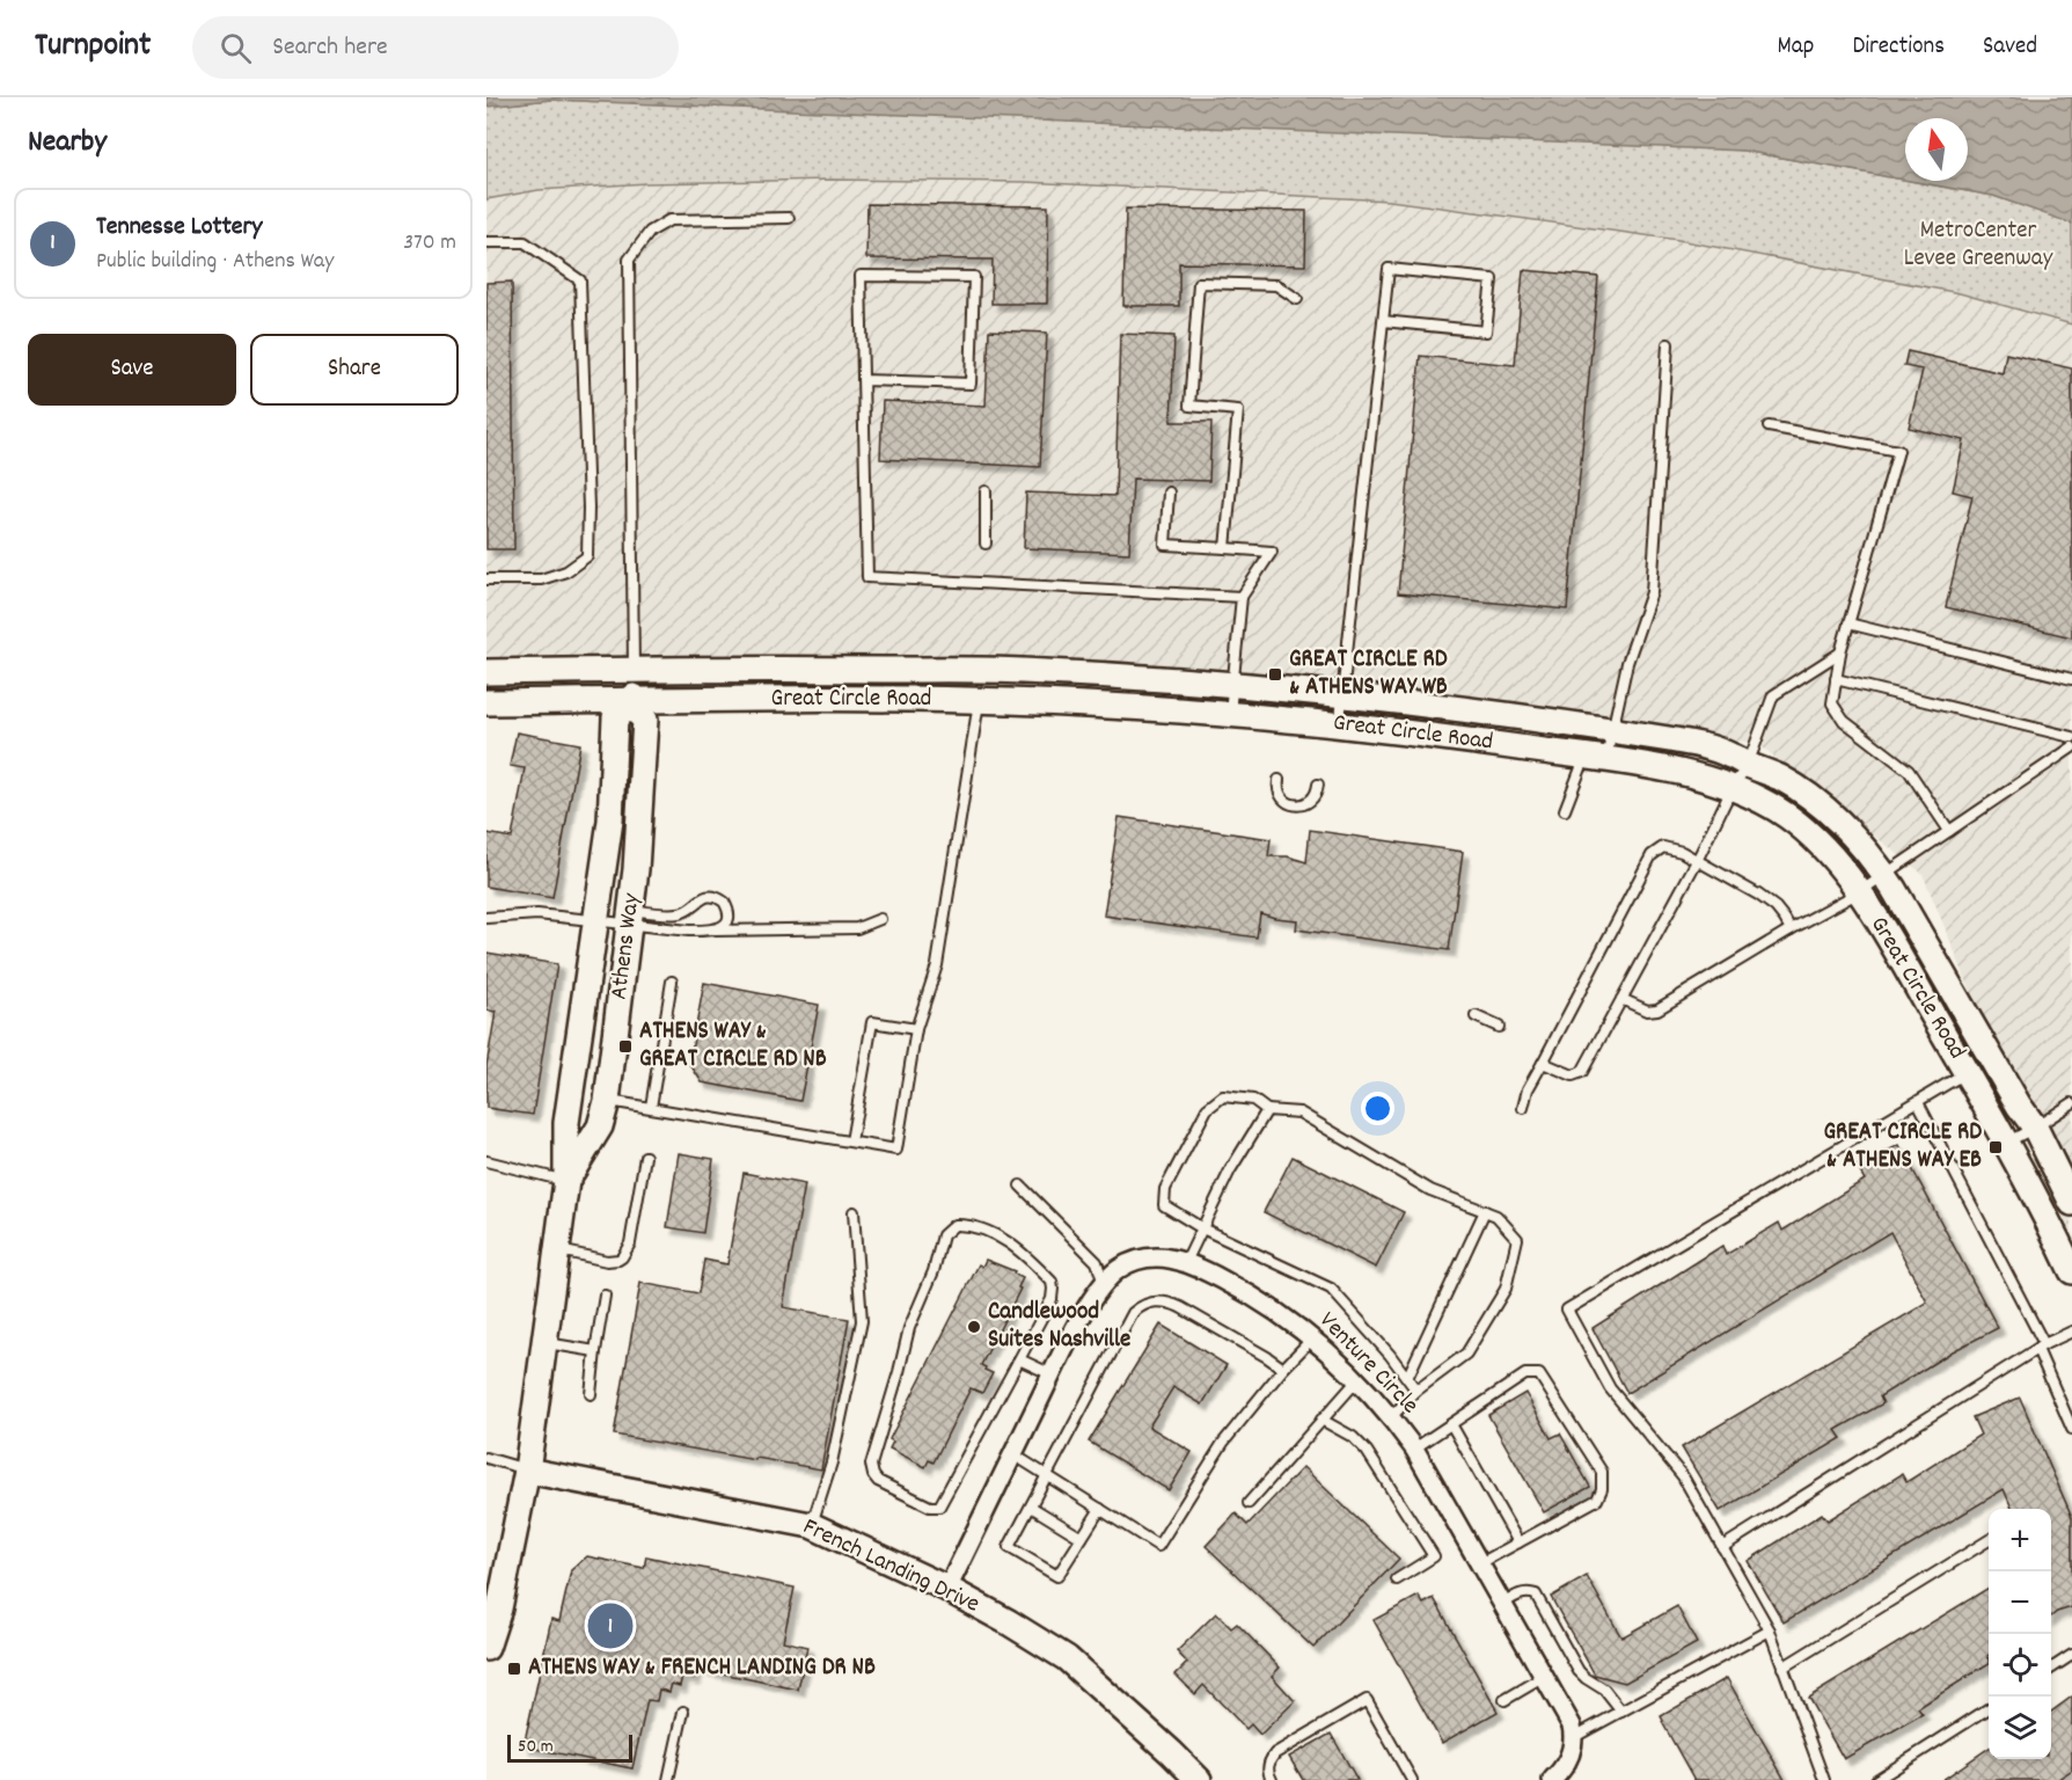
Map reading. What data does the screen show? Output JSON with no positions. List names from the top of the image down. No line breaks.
{"streets":{"street":["Great Circle Road","Athens Way","Venture Circle","French Landing Drive"]},"crossings":[["Great Circle Road","Athens Way"],["Athens Way","French Landing Drive"],["Venture Circle","French Landing Drive"]],"parks":["MetroCenter Levee Greenway"],"places":{"transit":["GREAT CIRCLE RD & ATHENS WAY WB","ATHENS WAY & GREAT CIRCLE RD NB","GREAT CIRCLE RD & ATHENS WAY EB","ATHENS WAY & FRENCH LANDING DR NB"],"other":["Candlewood Suites Nashville"]},"scale_bar":"50 m","north":"top","page":{"header":"Turnpoint","search":"Search here","nav":["Map","Directions","Saved"],"heading":"Nearby","list":[{"mark":"1","name":"Tennesse Lottery","note":"Public building · Athens Way","value":"370 m"}],"buttons":["Save","Share"],"map_buttons":["+","−"],"pins":"1","scale":"50 m"}}
